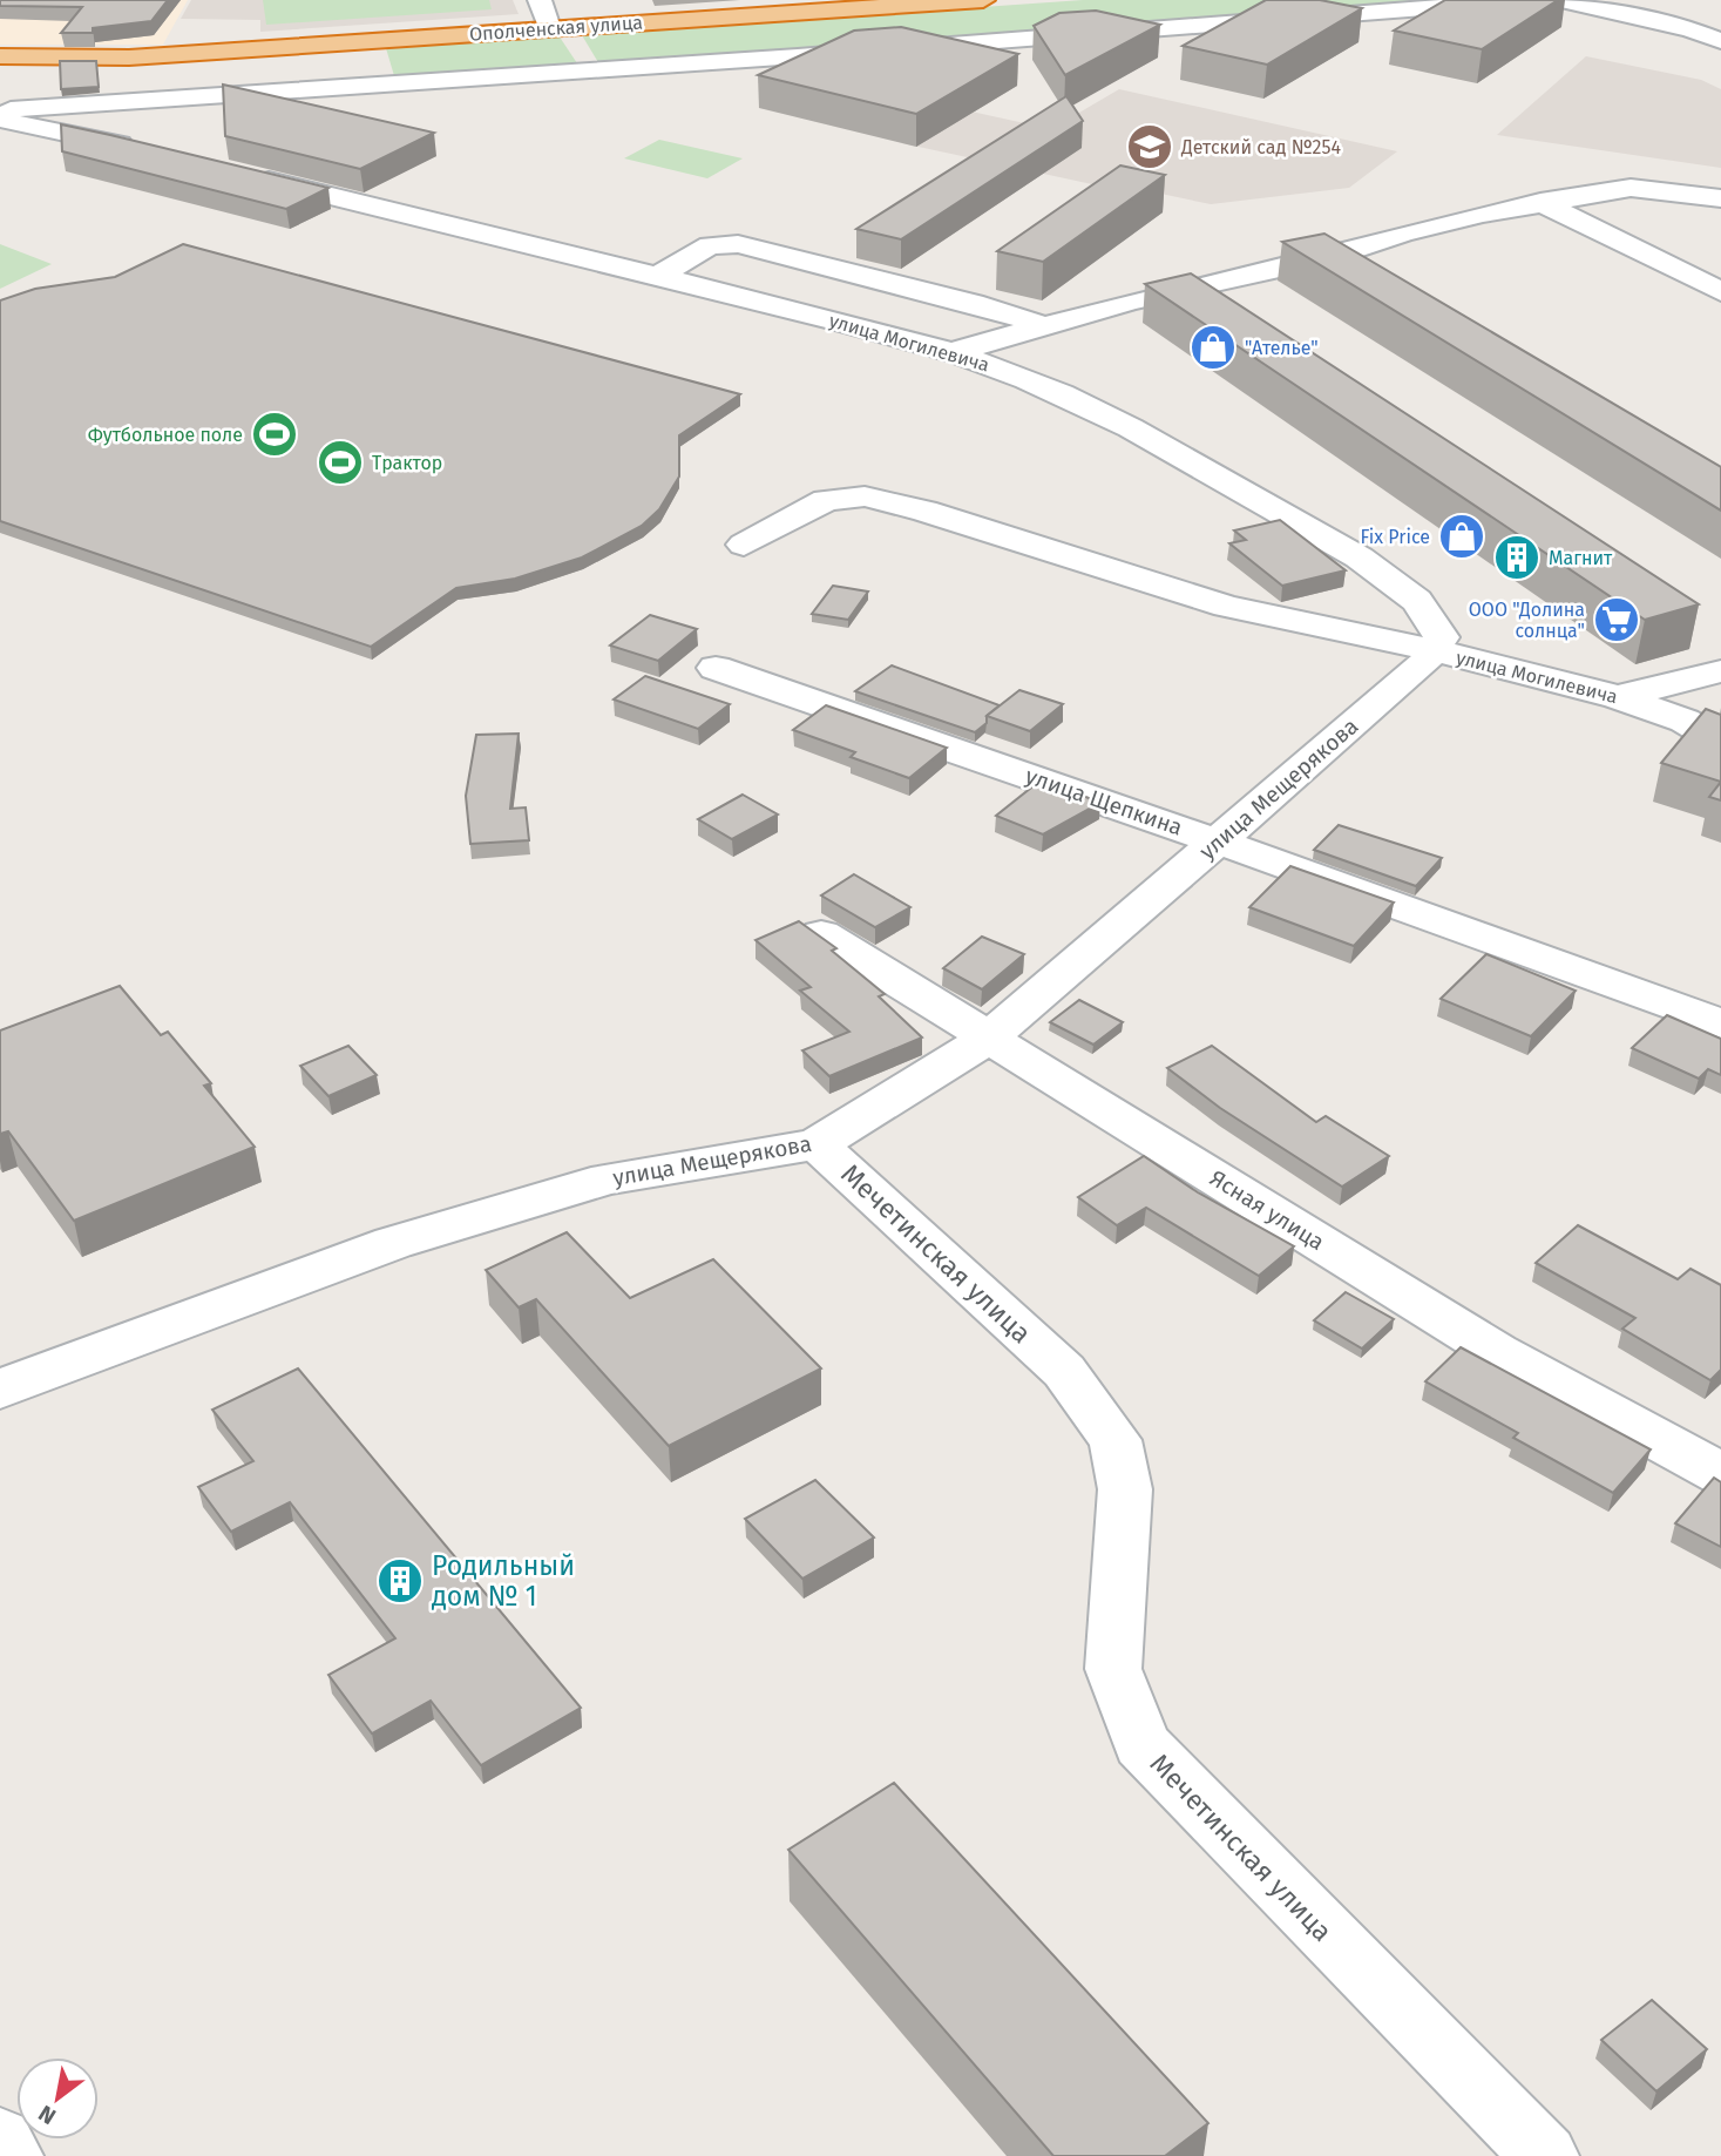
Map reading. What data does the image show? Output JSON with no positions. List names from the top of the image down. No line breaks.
{"streets":{"highway":["Ополченская улица"],"street":["улица Могилевича","улица Мещерякова","улица Щепкина","Ясная улица","Мечетинская улица"]},"crossings":[["улица Могилевича","улица Мещерякова"],["улица Мещерякова","улица Щепкина"],["улица Мещерякова","Ясная улица"],["улица Мещерякова","Мечетинская улица"]],"places":{"school or university":["Детский сад №254"],"shop":["\"Ателье\"","Fix Price"],"sports":["Футбольное поле","Трактор"],"building":["Магнит","Родильный дом № 1"],"supermarket":["ООО \"Долина солнца\""]},"north":"bottom left"}
